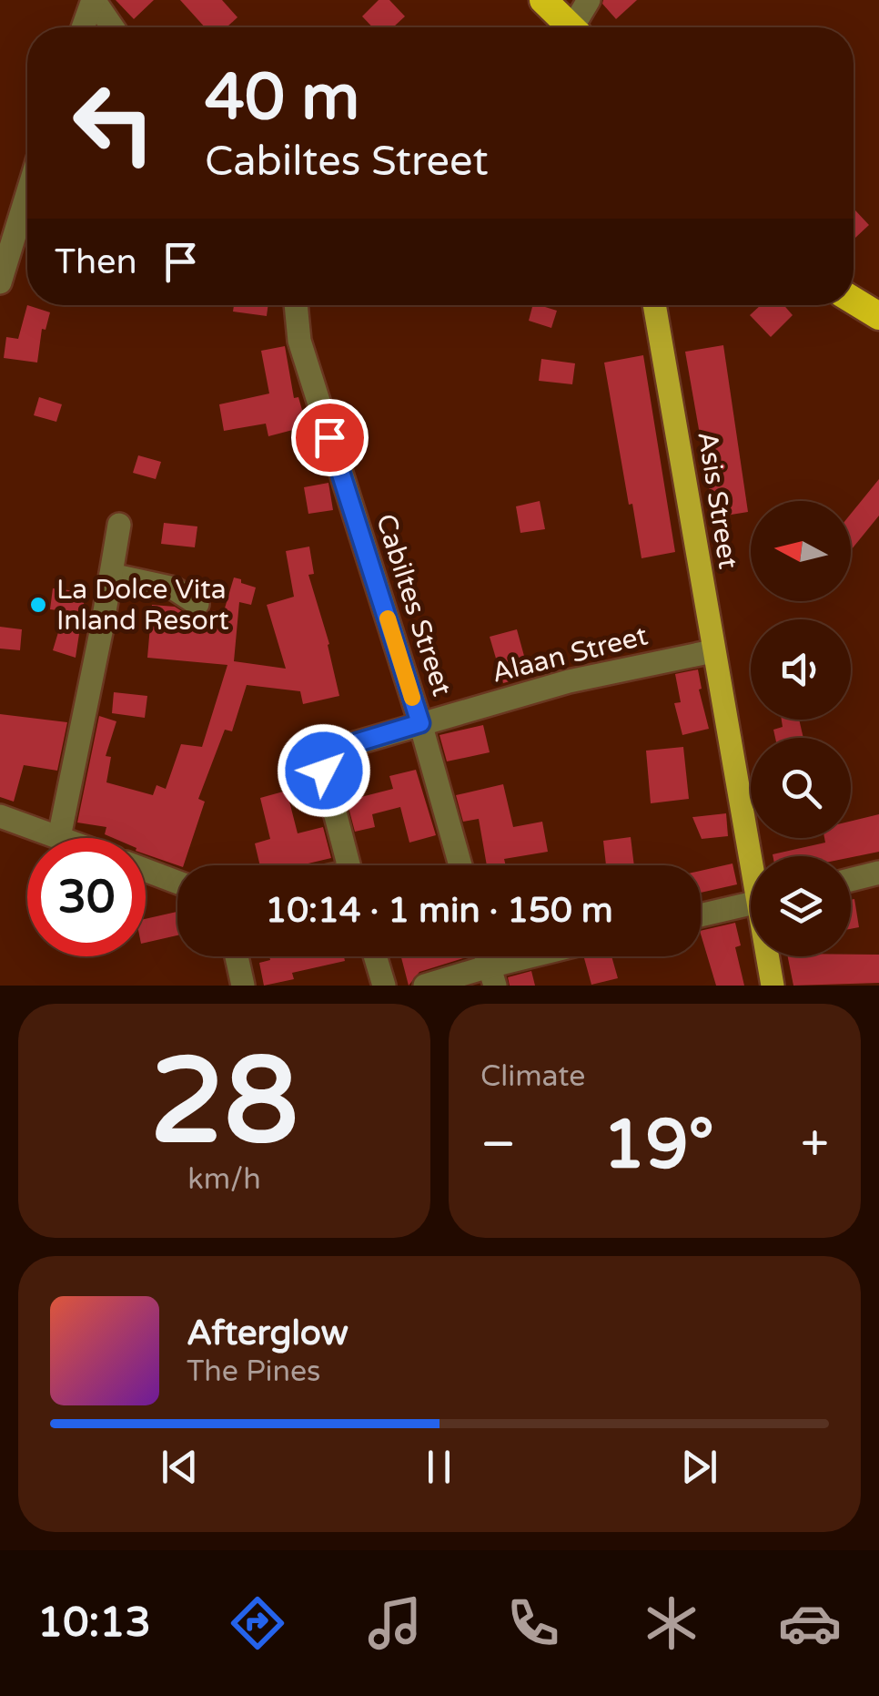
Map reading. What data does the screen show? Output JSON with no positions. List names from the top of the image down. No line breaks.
{"streets":{"main road":["Asis Street"],"street":["Cabiltes Street","Alaan Street"]},"crossings":[["Asis Street","Alaan Street"],["Cabiltes Street","Alaan Street"]],"places":["La Dolce Vita Inland Resort"],"north":"left","page":{"turn":["40 m","Cabiltes Street"],"then":"Then","limit":"30","trip":"10:14 · 1 min · 150 m","tile":[["28","km/h"],"Climate"],"heat":["−","19°","+"],"song":["Afterglow","The Pines"],"tabs":"10:13"}}
